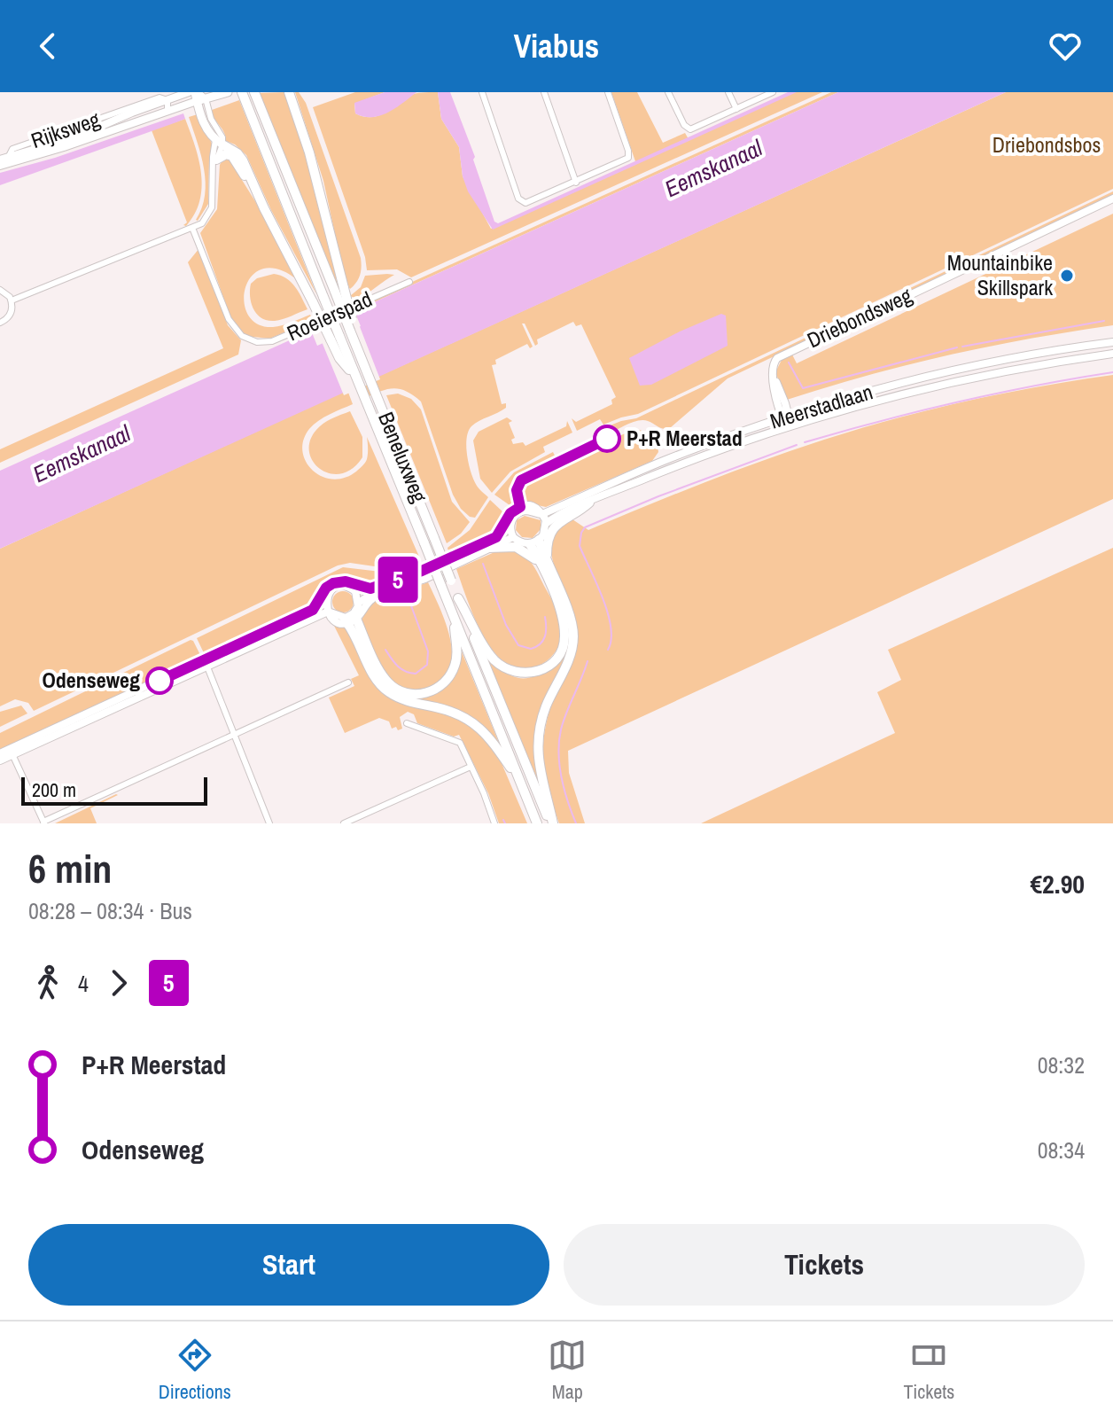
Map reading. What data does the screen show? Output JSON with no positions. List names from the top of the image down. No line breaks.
{"streets":{"highway":["Beneluxweg"],"main road":["Rijksweg","Driebondsweg","Meerstadlaan"],"street":["Roeierspad"]},"crossings":[["Driebondsweg","Meerstadlaan"]],"water":["Eemskanaal"],"parks":["Driebondsbos"],"places":["Mountainbike Skillspark","P+R Meerstad","Odenseweg"],"lines":["bus line 5"],"scale_bar":"200 m","page":{"header":"Viabus","on_map":"5","scale":"200 m","heading":["6 min","08:28 – 08:34 · Bus","€2.90"],"legs":["4","5"],"list":[{"name":"P+R Meerstad","value":"08:32"},{"name":"Odenseweg","value":"08:34"}],"buttons":["Start","Tickets"],"tabs":["Directions","Map","Tickets"]}}
